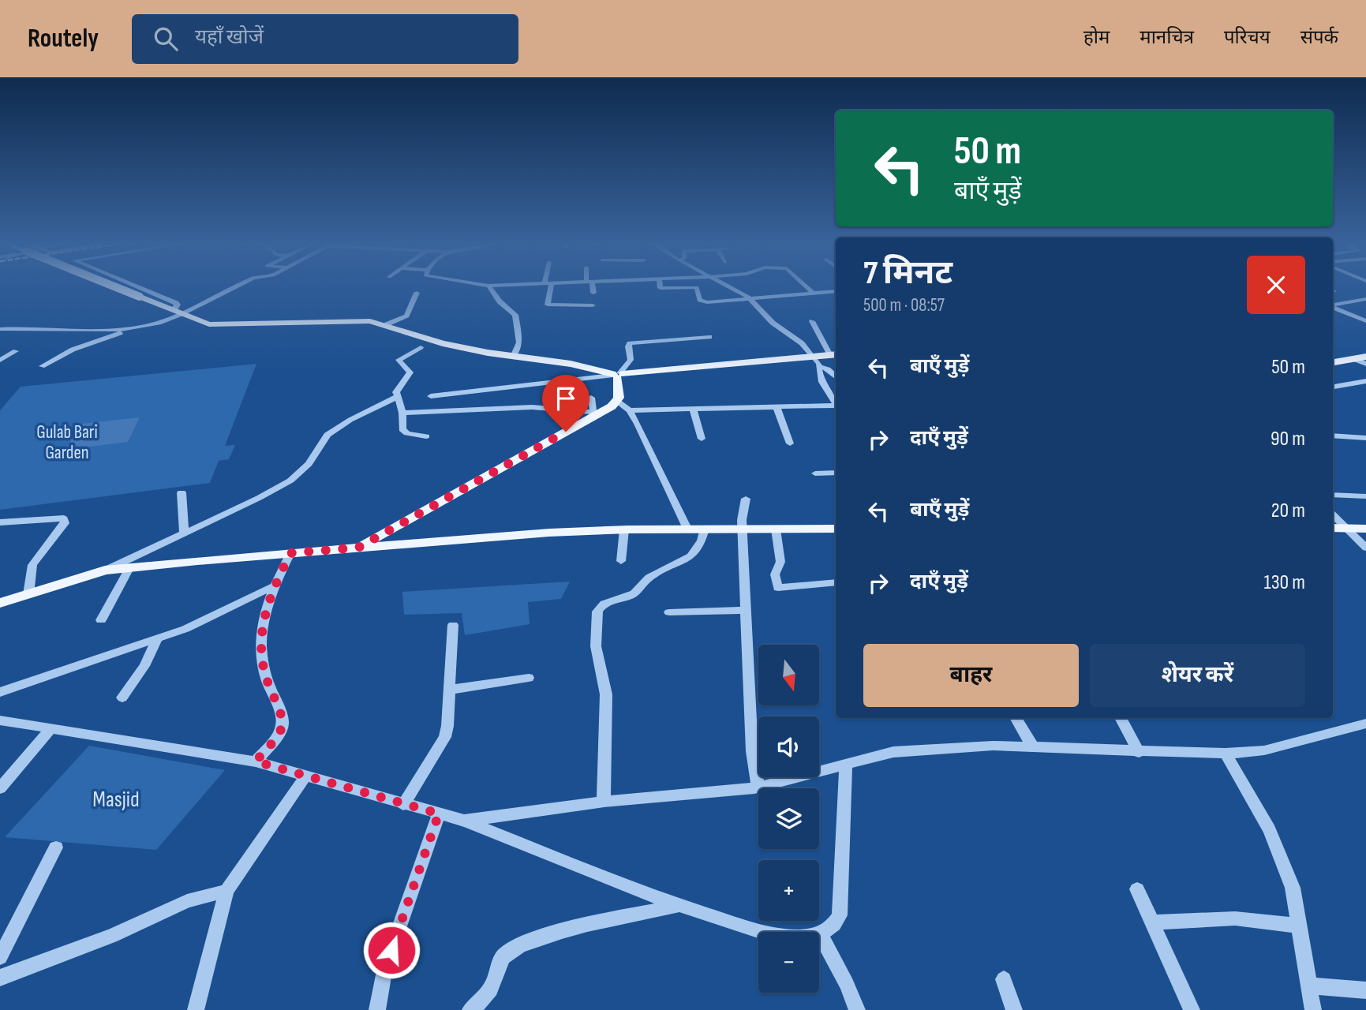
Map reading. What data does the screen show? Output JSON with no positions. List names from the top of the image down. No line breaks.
{"parks":["Gulab Bari Garden","Masjid"],"north":"bottom","page":{"header":"Routely","search":"यहाँ खोजें","nav":["होम","मानचित्र","परिचय","संपर्क"],"turn":["50 m","बाएँ मुड़ें"],"heading":["7 मिनट","500 m · 08:57"],"list":[{"name":"बाएँ मुड़ें","value":"50 m"},{"name":"दाएँ मुड़ें","value":"90 m"},{"name":"बाएँ मुड़ें","value":"20 m"},{"name":"दाएँ मुड़ें","value":"130 m"}],"buttons":["बाहर","शेयर करें"],"map_buttons":["+","−"]}}
